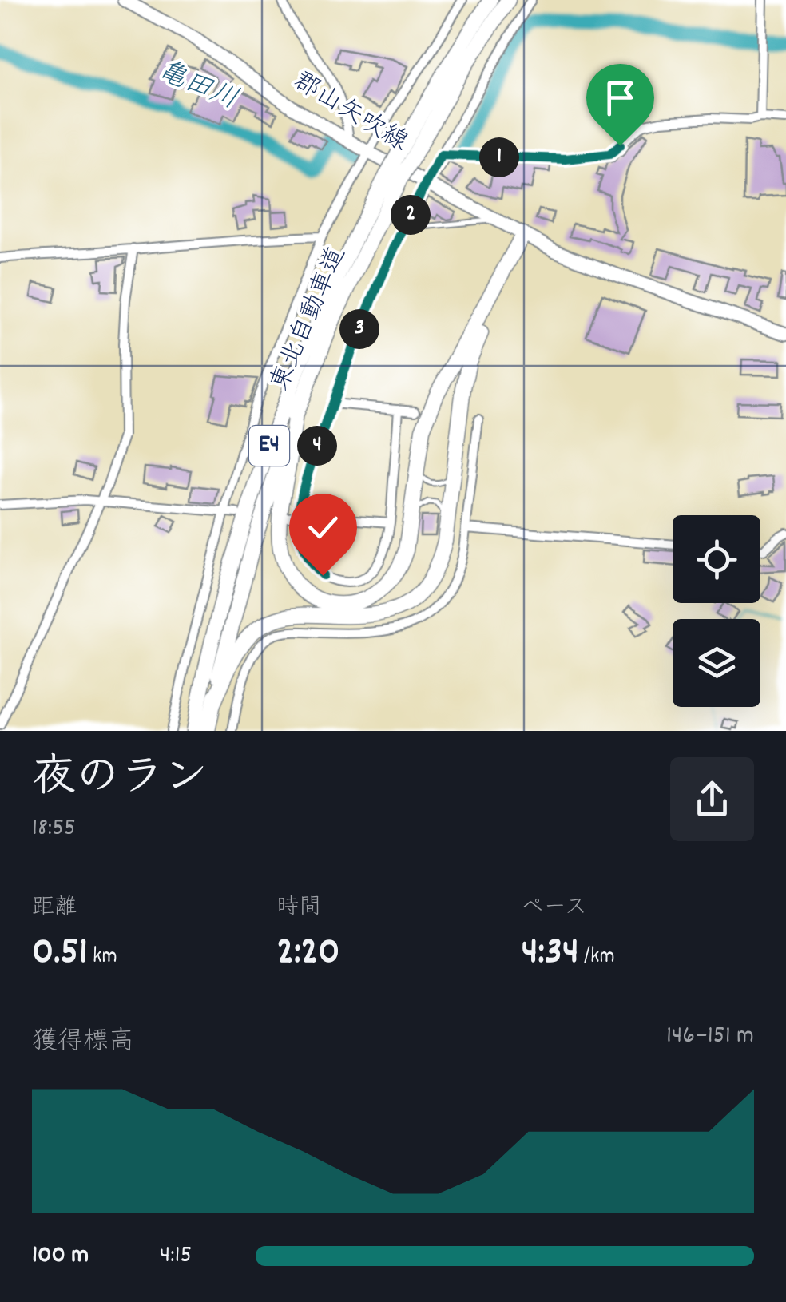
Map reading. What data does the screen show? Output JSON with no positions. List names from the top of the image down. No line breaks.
{"streets":{"highway":["東北自動車道","E4"],"main road":["郡山矢吹線"]},"water":["亀田川"],"page":{"pins":["1","2","3","4"],"heading":["夜のラン","18:55"],"stats":[["距離","0.51 km"],["時間","2:20"],["ペース","4:34 /km"]],"chart":["獲得標高","146–151 m"],"list":[{"name":"100 m","note":"4:15"}]}}
